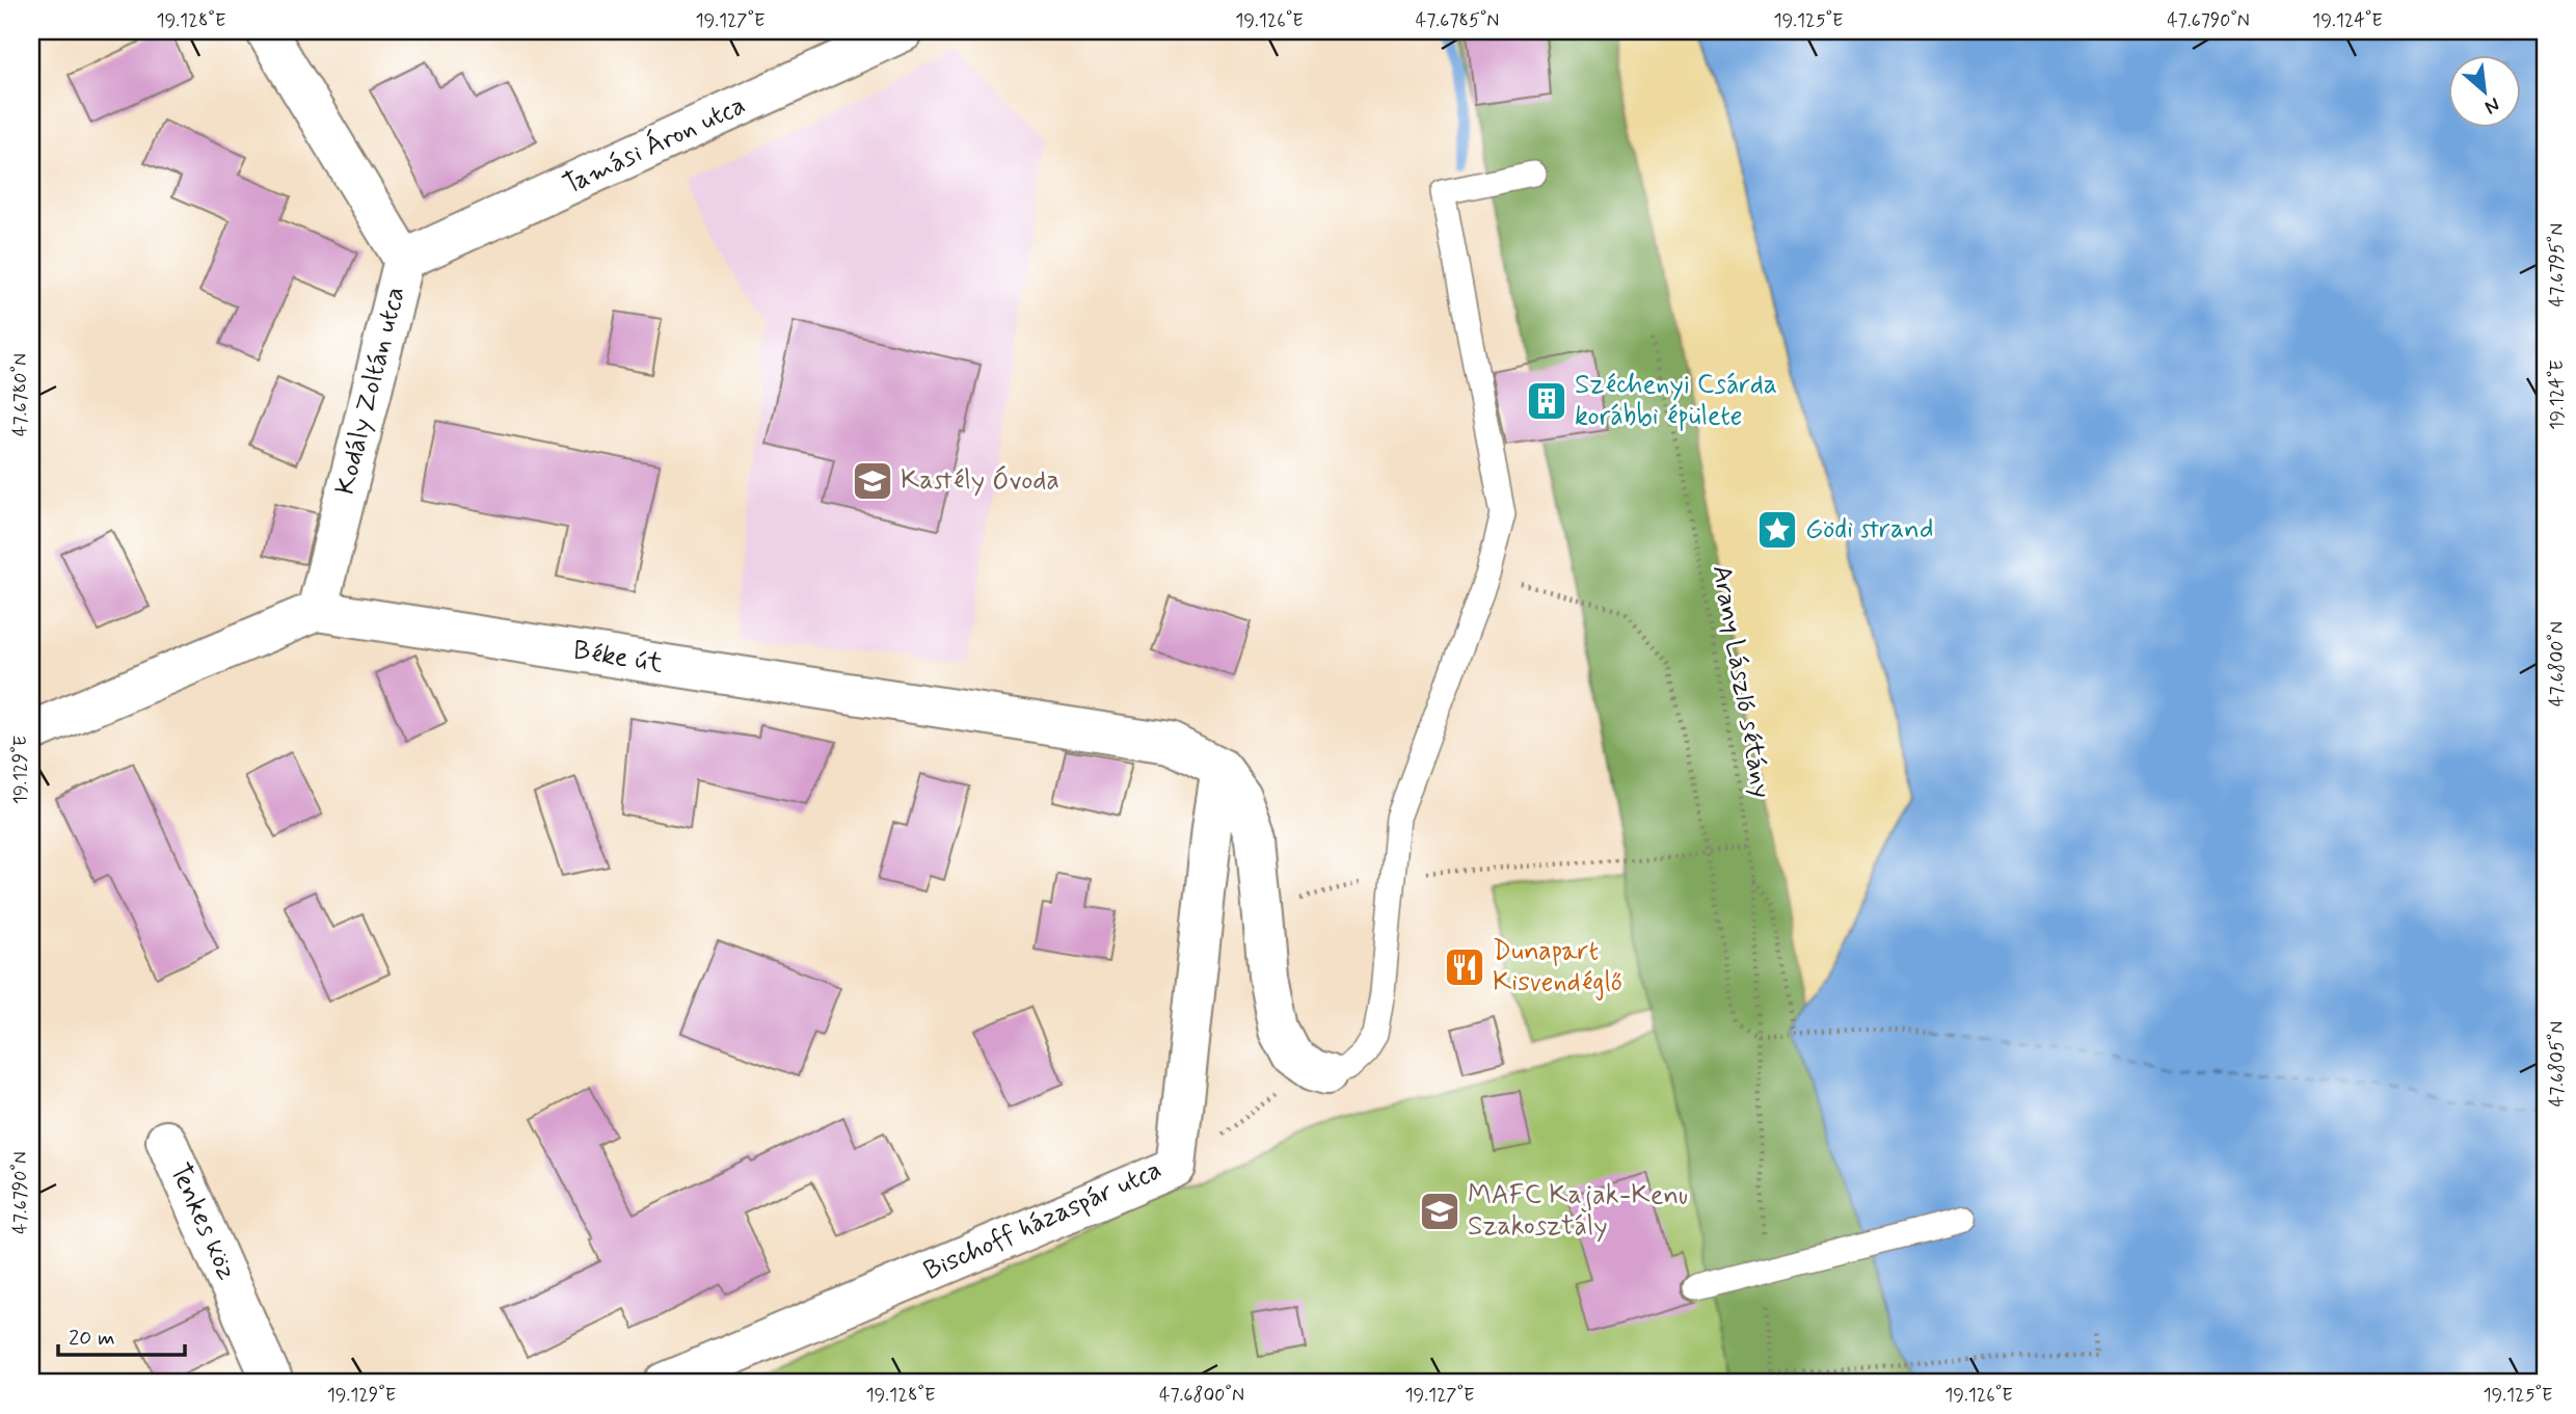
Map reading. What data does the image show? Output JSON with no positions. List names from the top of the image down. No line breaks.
{"streets":{"street":["Tamási Áron utca","Kodály Zoltán utca","Béke út","Bischoff házaspár utca","Tenkes köz"],"path":["Arany László sétány"]},"crossings":[["Tamási Áron utca","Kodály Zoltán utca"],["Kodály Zoltán utca","Béke út"],["Béke út","Bischoff házaspár utca"]],"places":{"building":["Széchenyi Csárda korábbi épülete"],"school or university":["Kastély Óvoda","MAFC Kajak-Kenu Szakosztály"],"place":["Gödi strand"],"restaurant":["Dunapart Kisvendéglő"]},"scale_bar":"20 m","north":"bottom right","coordinates":["19.128°E","19.127°E","19.126°E","47.6785°N","19.125°E","47.6790°N","19.124°E","47.6795°N","47.6780°N","47.6800°N","19.129°E","47.6805°N"]}
